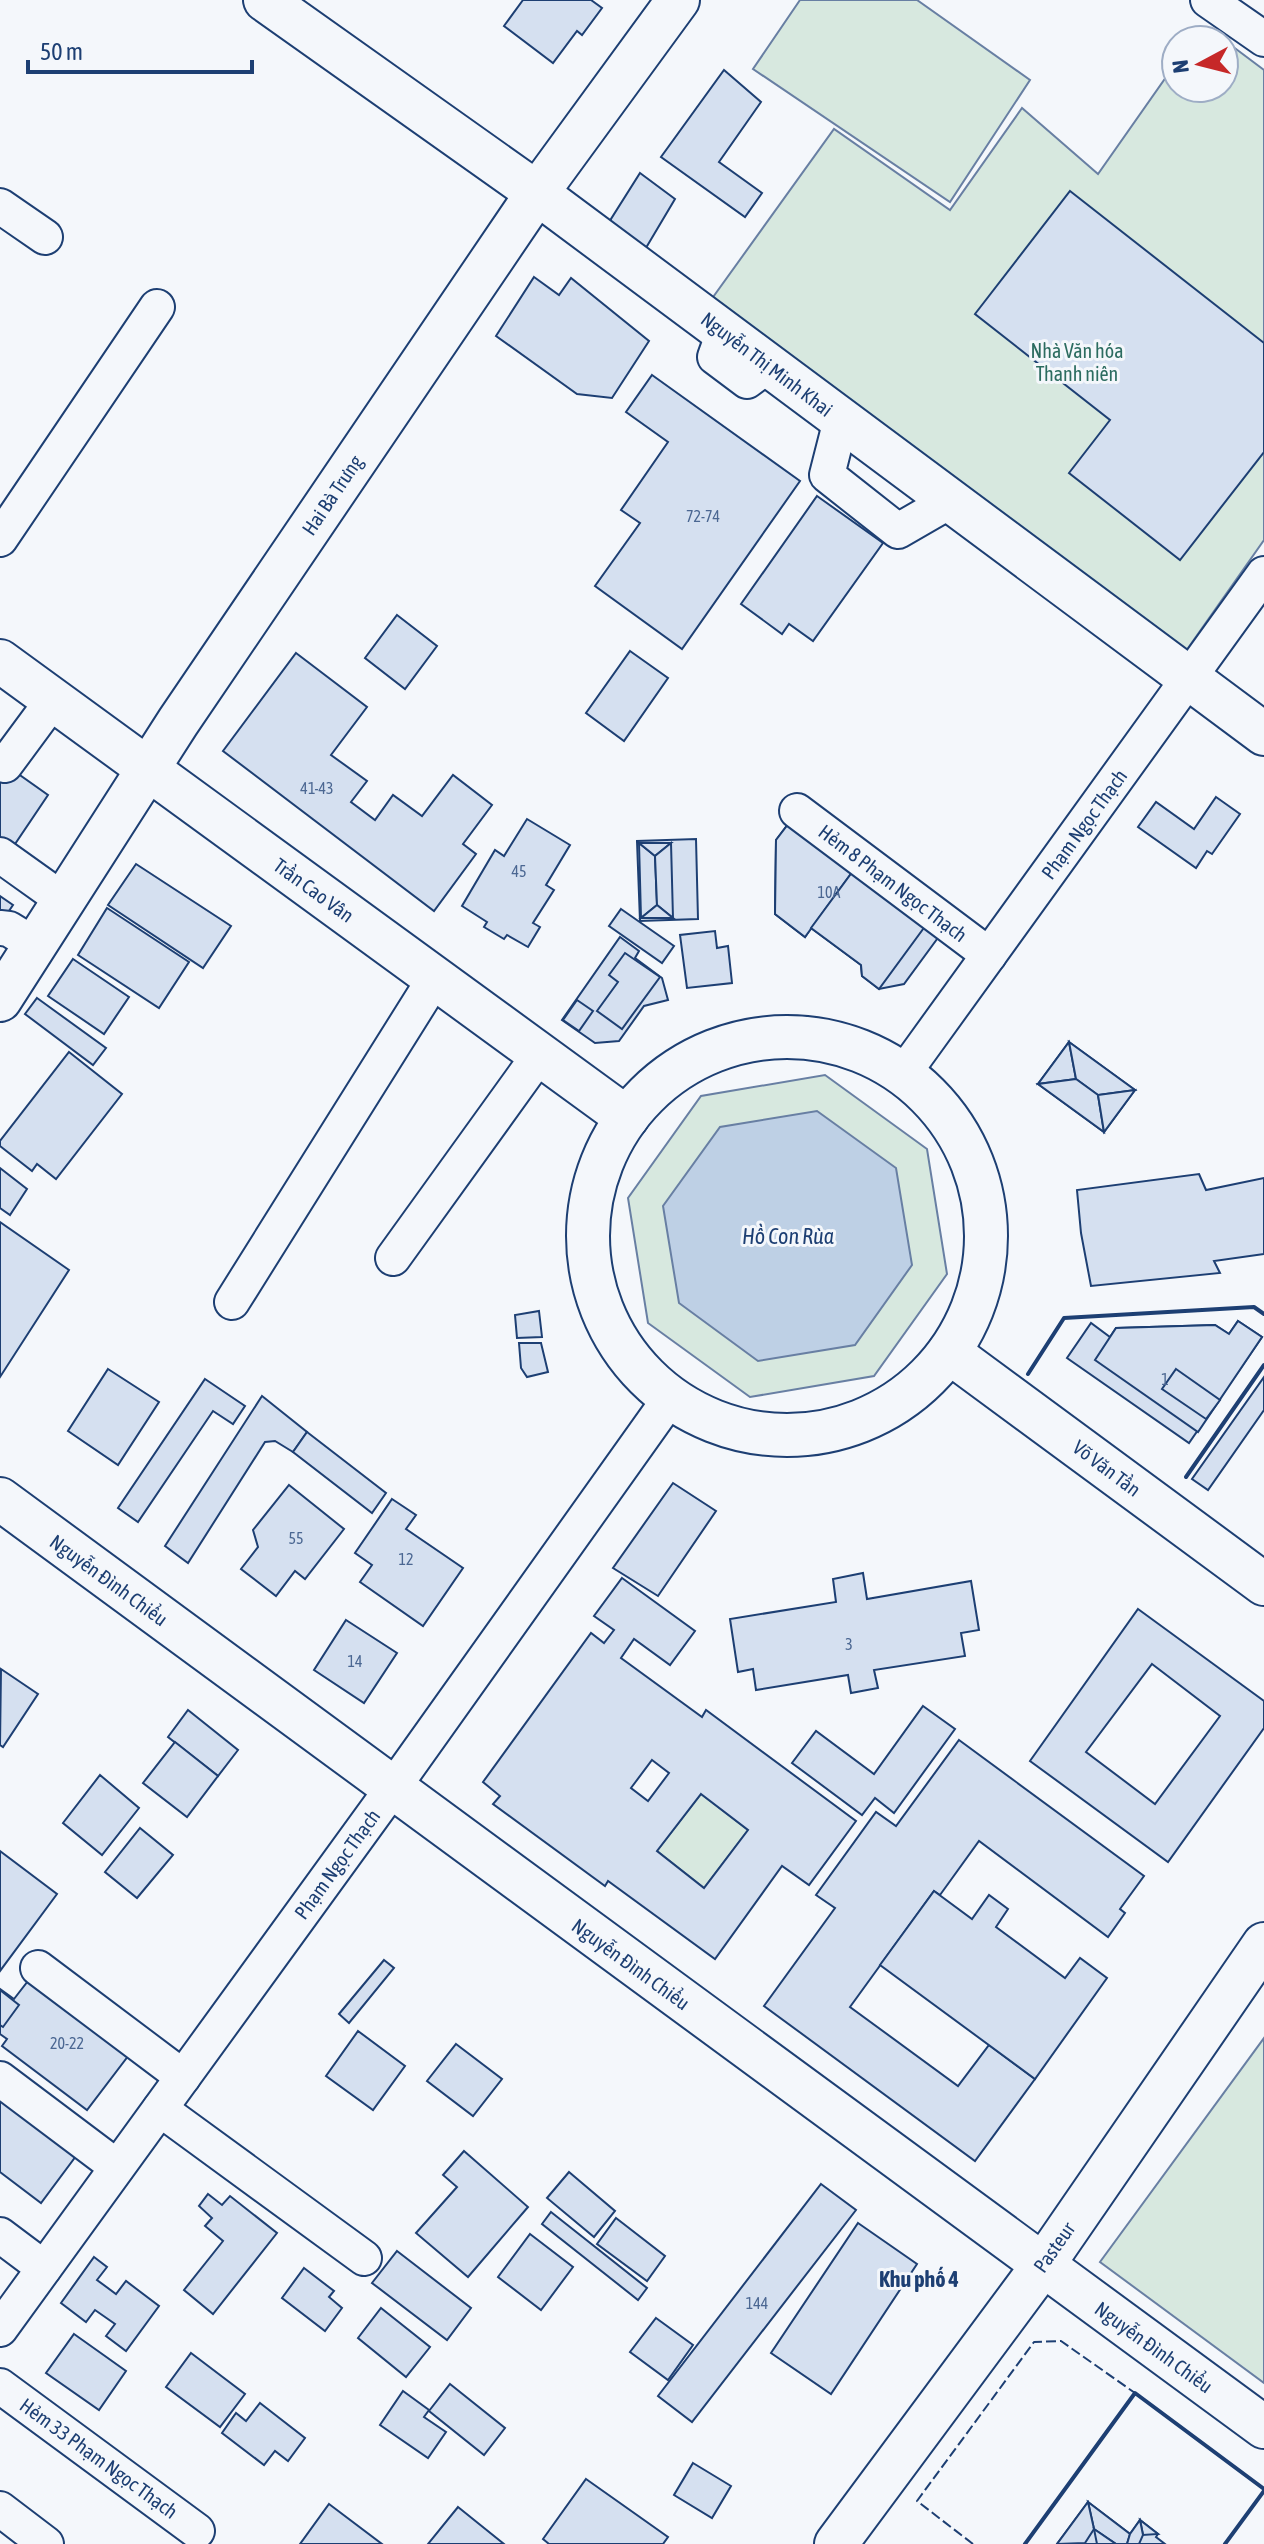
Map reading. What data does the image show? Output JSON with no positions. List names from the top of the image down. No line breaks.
{"streets":{"main road":["Nguyễn Thị Minh Khai","Hai Bà Trưng","Trần Cao Vân","Võ Văn Tần","Nguyễn Đình Chiểu","Pasteur"],"street":["Phạm Ngọc Thạch","Hẻm 8 Phạm Ngọc Thạch","Hẻm 33 Phạm Ngọc Thạch"]},"crossings":[["Nguyễn Thị Minh Khai","Hai Bà Trưng"],["Nguyễn Thị Minh Khai","Phạm Ngọc Thạch"],["Hai Bà Trưng","Trần Cao Vân"],["Phạm Ngọc Thạch","Hẻm 8 Phạm Ngọc Thạch"],["Phạm Ngọc Thạch","Nguyễn Đình Chiểu"],["Nguyễn Đình Chiểu","Pasteur"]],"districts":["Khu phố 4"],"water":["Hồ Con Rùa"],"parks":["Nhà Văn hóa Thanh niên"],"house_numbers":["72-74","41-43","45","10A","1","55","12","3","14","20-22","144"],"scale_bar":"50 m","north":"left"}
